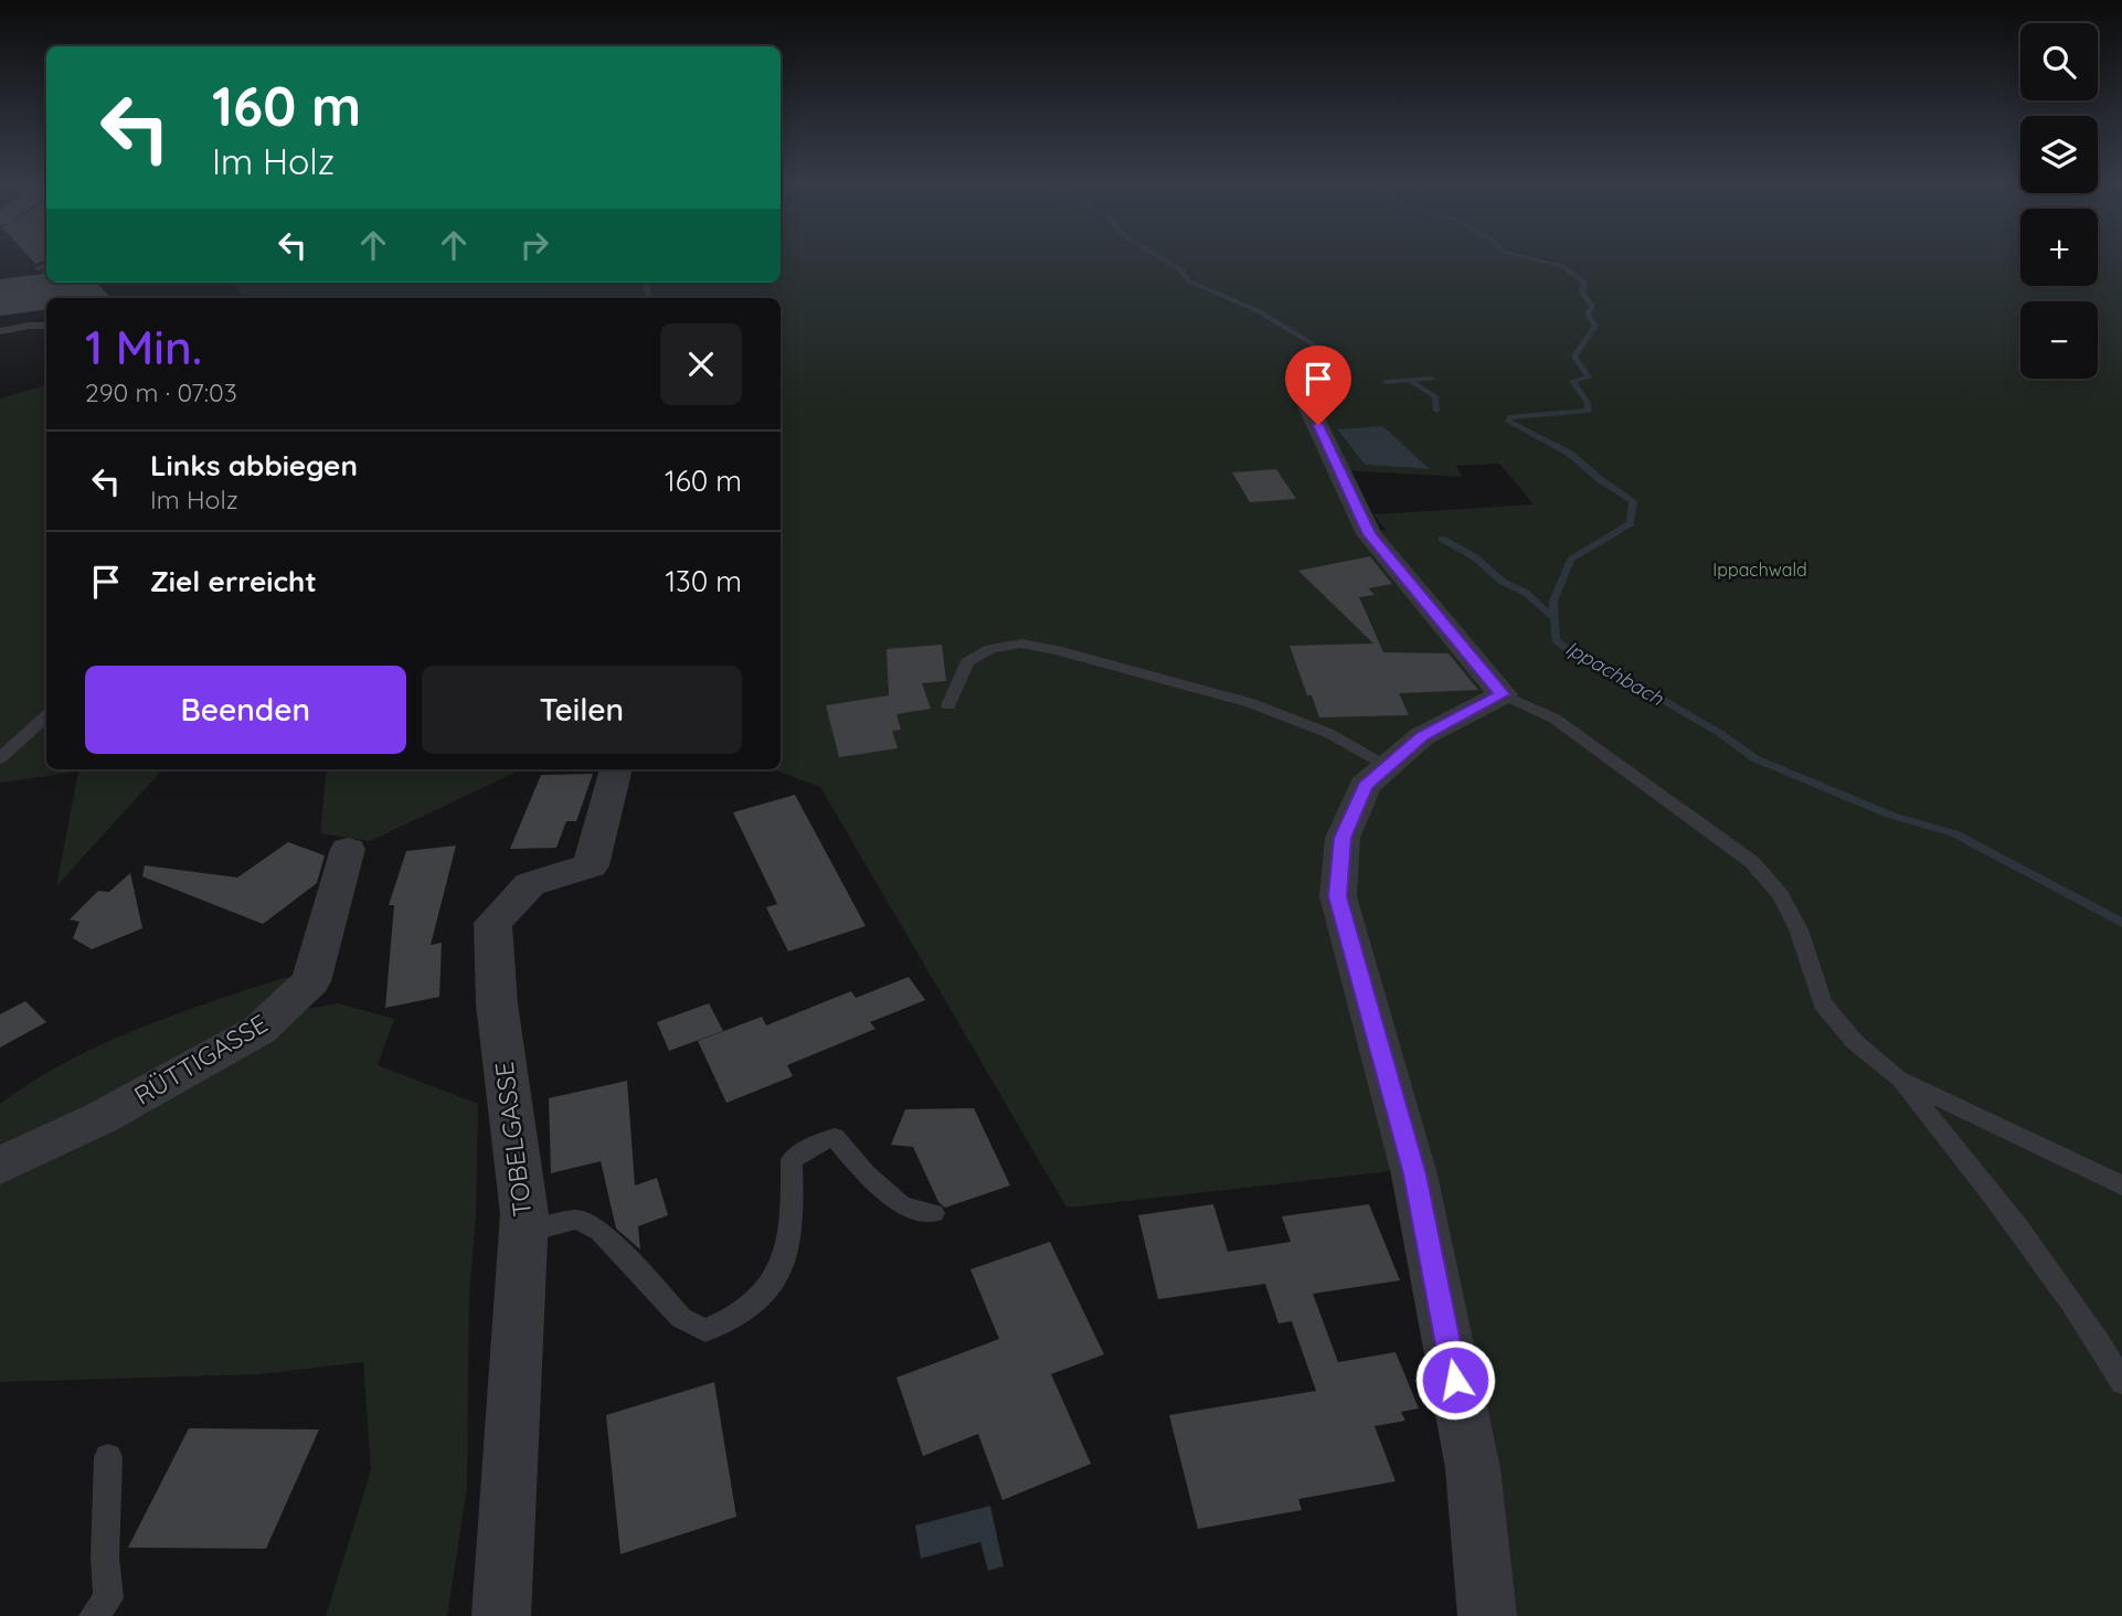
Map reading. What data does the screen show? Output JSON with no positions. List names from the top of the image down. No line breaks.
{"streets":{"street":["RÜTTIGASSE","TOBELGASSE"]},"water":["Ippachbach"],"parks":["Ippachwald"],"page":{"map_buttons":["+","−"],"turn":["160 m","Im Holz"],"heading":["1 Min.","290 m · 07:03"],"list":[{"name":"Links abbiegen","note":"Im Holz","value":"160 m"},{"name":"Ziel erreicht","value":"130 m"}],"buttons":["Beenden","Teilen"]}}
